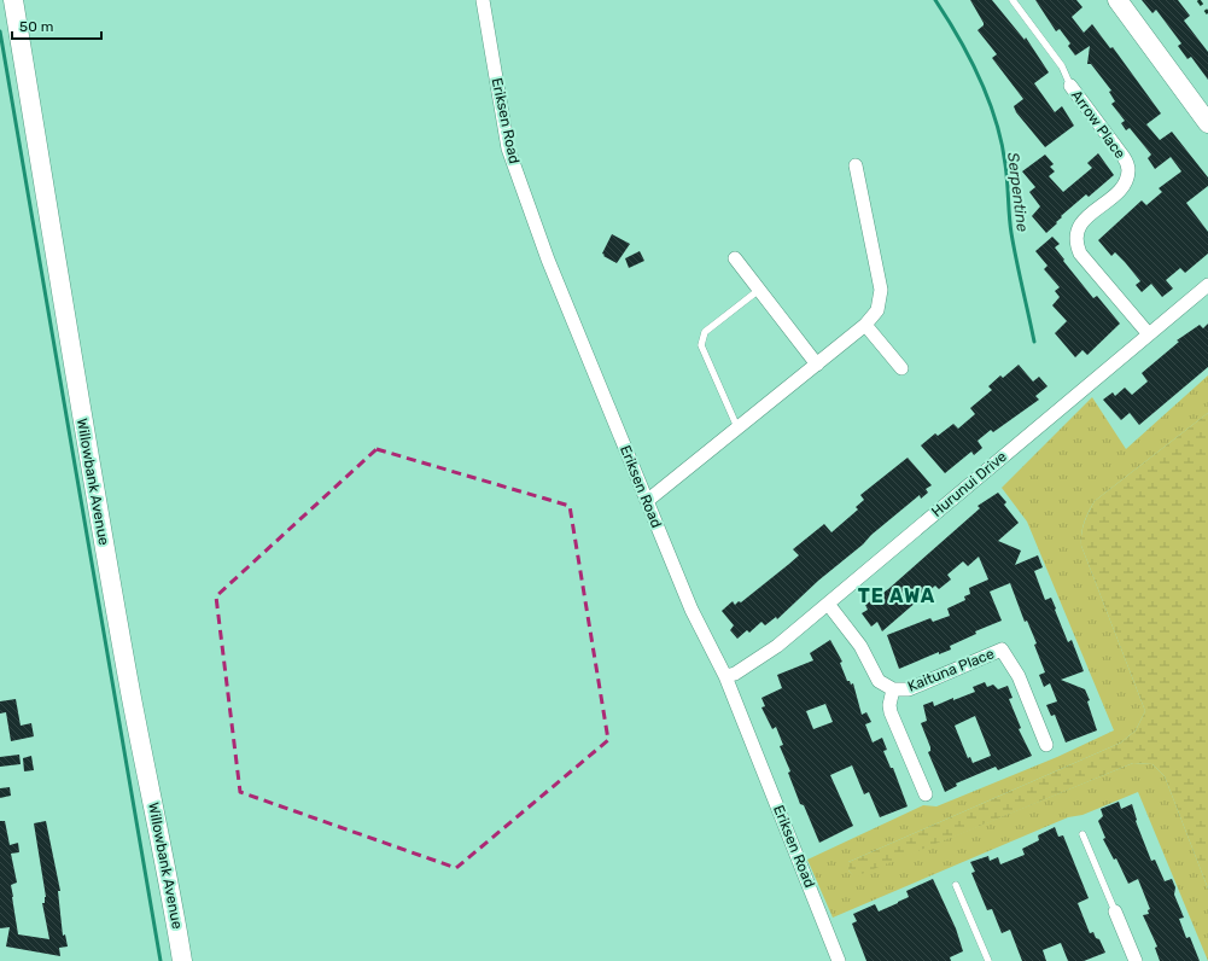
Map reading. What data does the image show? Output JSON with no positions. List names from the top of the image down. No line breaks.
{"streets":{"main road":["Willowbank Avenue"],"street":["Eriksen Road","Arrow Place","Hurunui Drive","Kaituna Place"]},"crossings":[["Eriksen Road","Hurunui Drive"],["Arrow Place","Hurunui Drive"],["Hurunui Drive","Kaituna Place"]],"districts":["TE AWA"],"water":["Serpentine"],"scale_bar":"50 m"}
